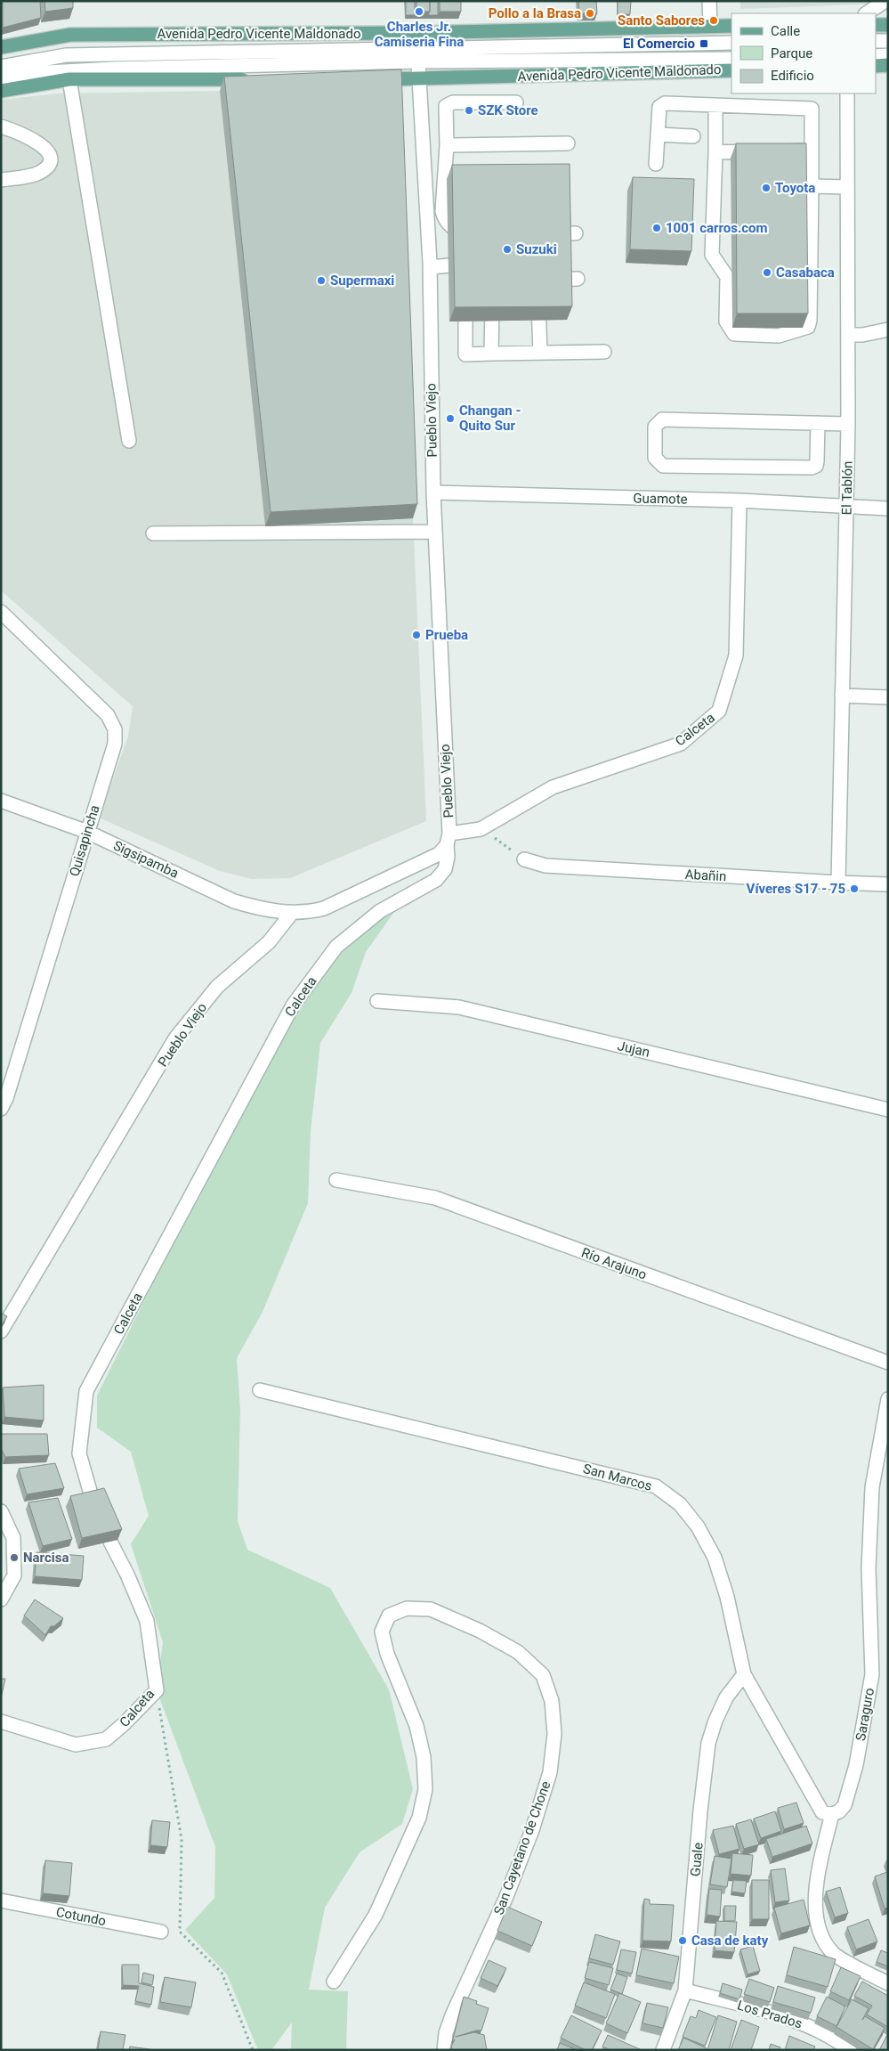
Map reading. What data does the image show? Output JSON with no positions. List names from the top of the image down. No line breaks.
{"streets":{"main road":["Avenida Pedro Vicente Maldonado"],"street":["Pueblo Viejo","El Tablón","Guamote","Calceta","Quisapincha","Sigsipamba","Abañin","Jujan","Río Arajuno","San Marcos","Saraguro","San Cayetano de Chone","Guale","Cotundo","Los Prados"]},"crossings":[["Avenida Pedro Vicente Maldonado","Pueblo Viejo"],["Pueblo Viejo","Guamote"],["Pueblo Viejo","Calceta"],["Pueblo Viejo","Sigsipamba"],["El Tablón","Guamote"],["El Tablón","Abañin"],["Guamote","Calceta"],["Quisapincha","Sigsipamba"],["San Marcos","Saraguro"],["San Marcos","Guale"],["Guale","Los Prados"]],"places":{"other":["Charles Jr. Camiseria Fina","Pollo a la Brasa","Santo Sabores","SZK Store","Toyota","1001 carros.com","Suzuki","Casabaca","Supermaxi","Changan - Quito Sur","Prueba","Víveres S17 - 75","Narcisa","Casa de katy"],"transit":["El Comercio"]},"legend":["Calle","Parque","Edificio"]}
